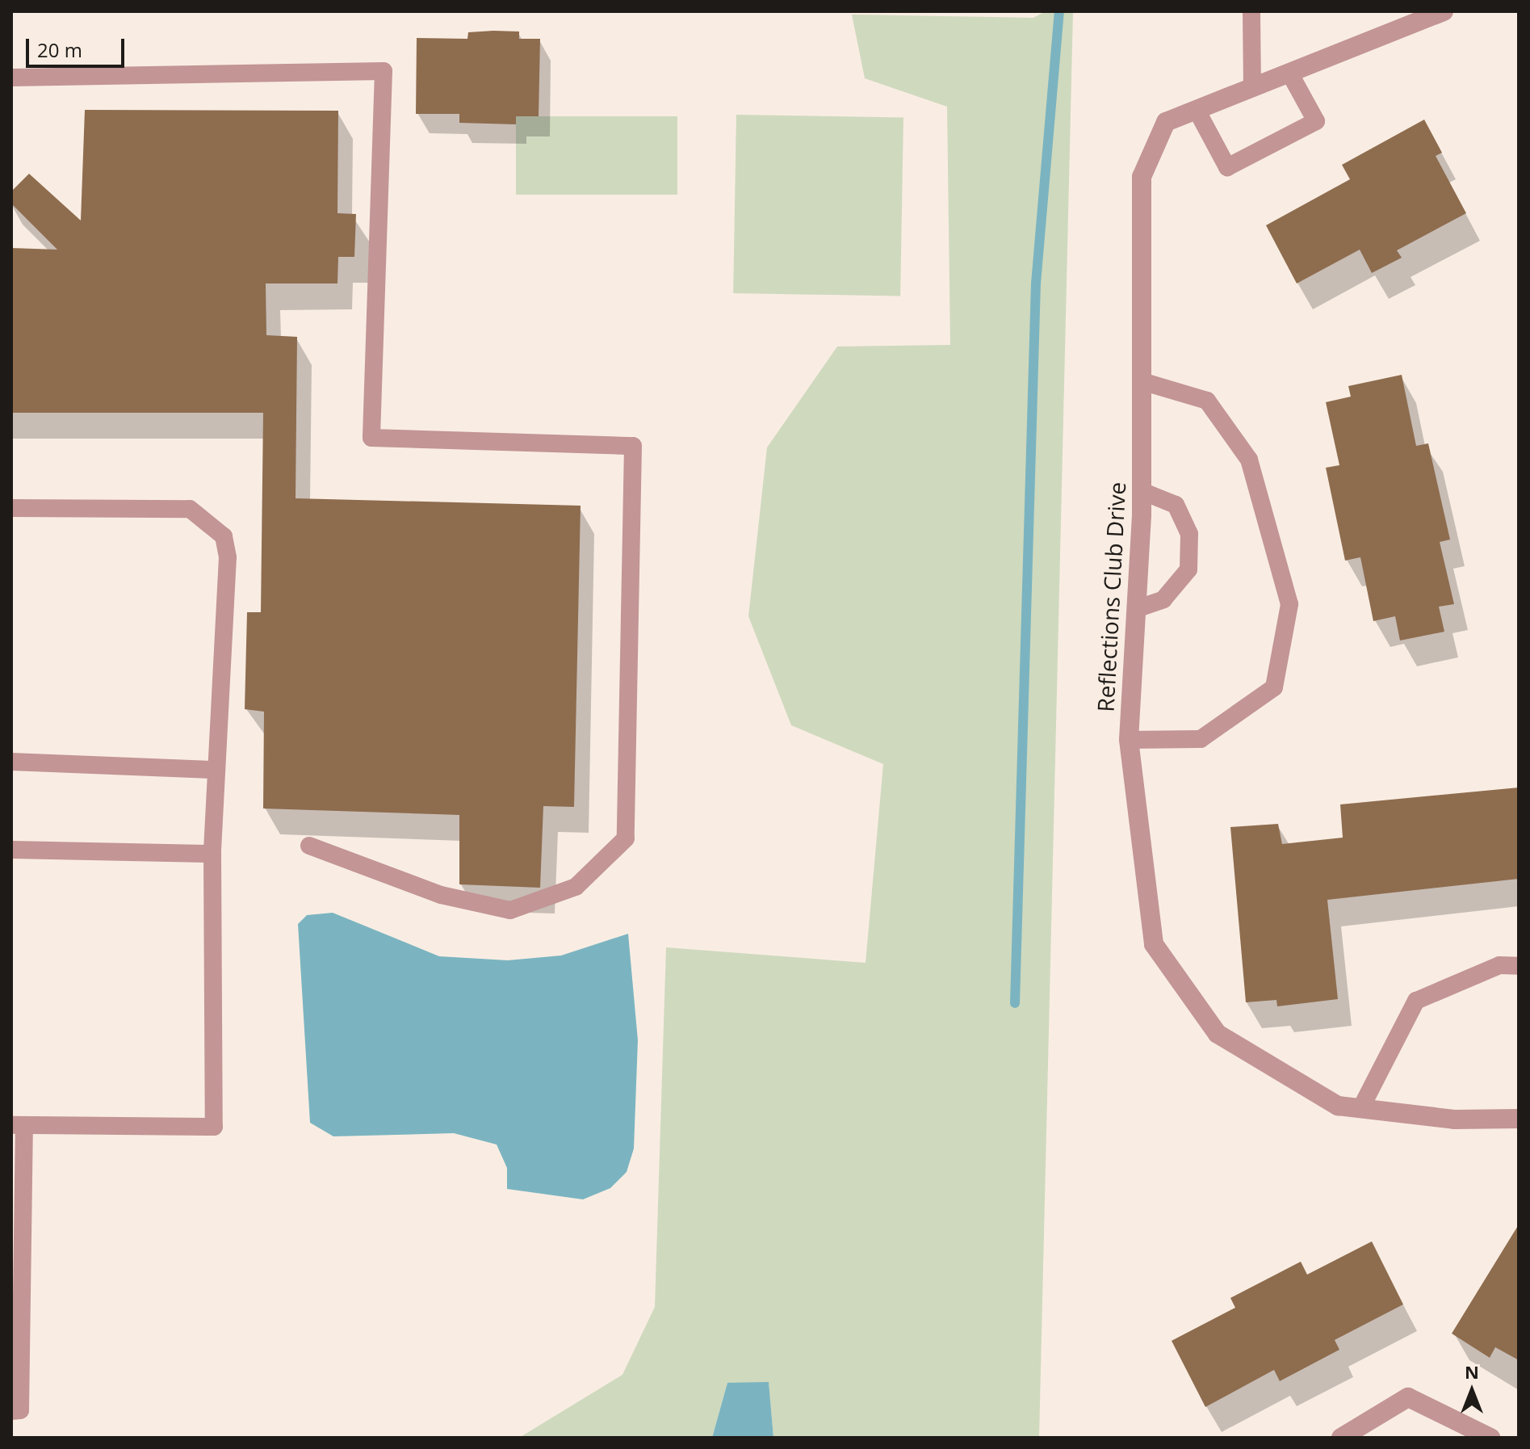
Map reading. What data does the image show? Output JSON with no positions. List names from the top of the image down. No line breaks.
{"streets":{"street":["Reflections Club Drive"]},"scale_bar":"20 m","north":"top"}
